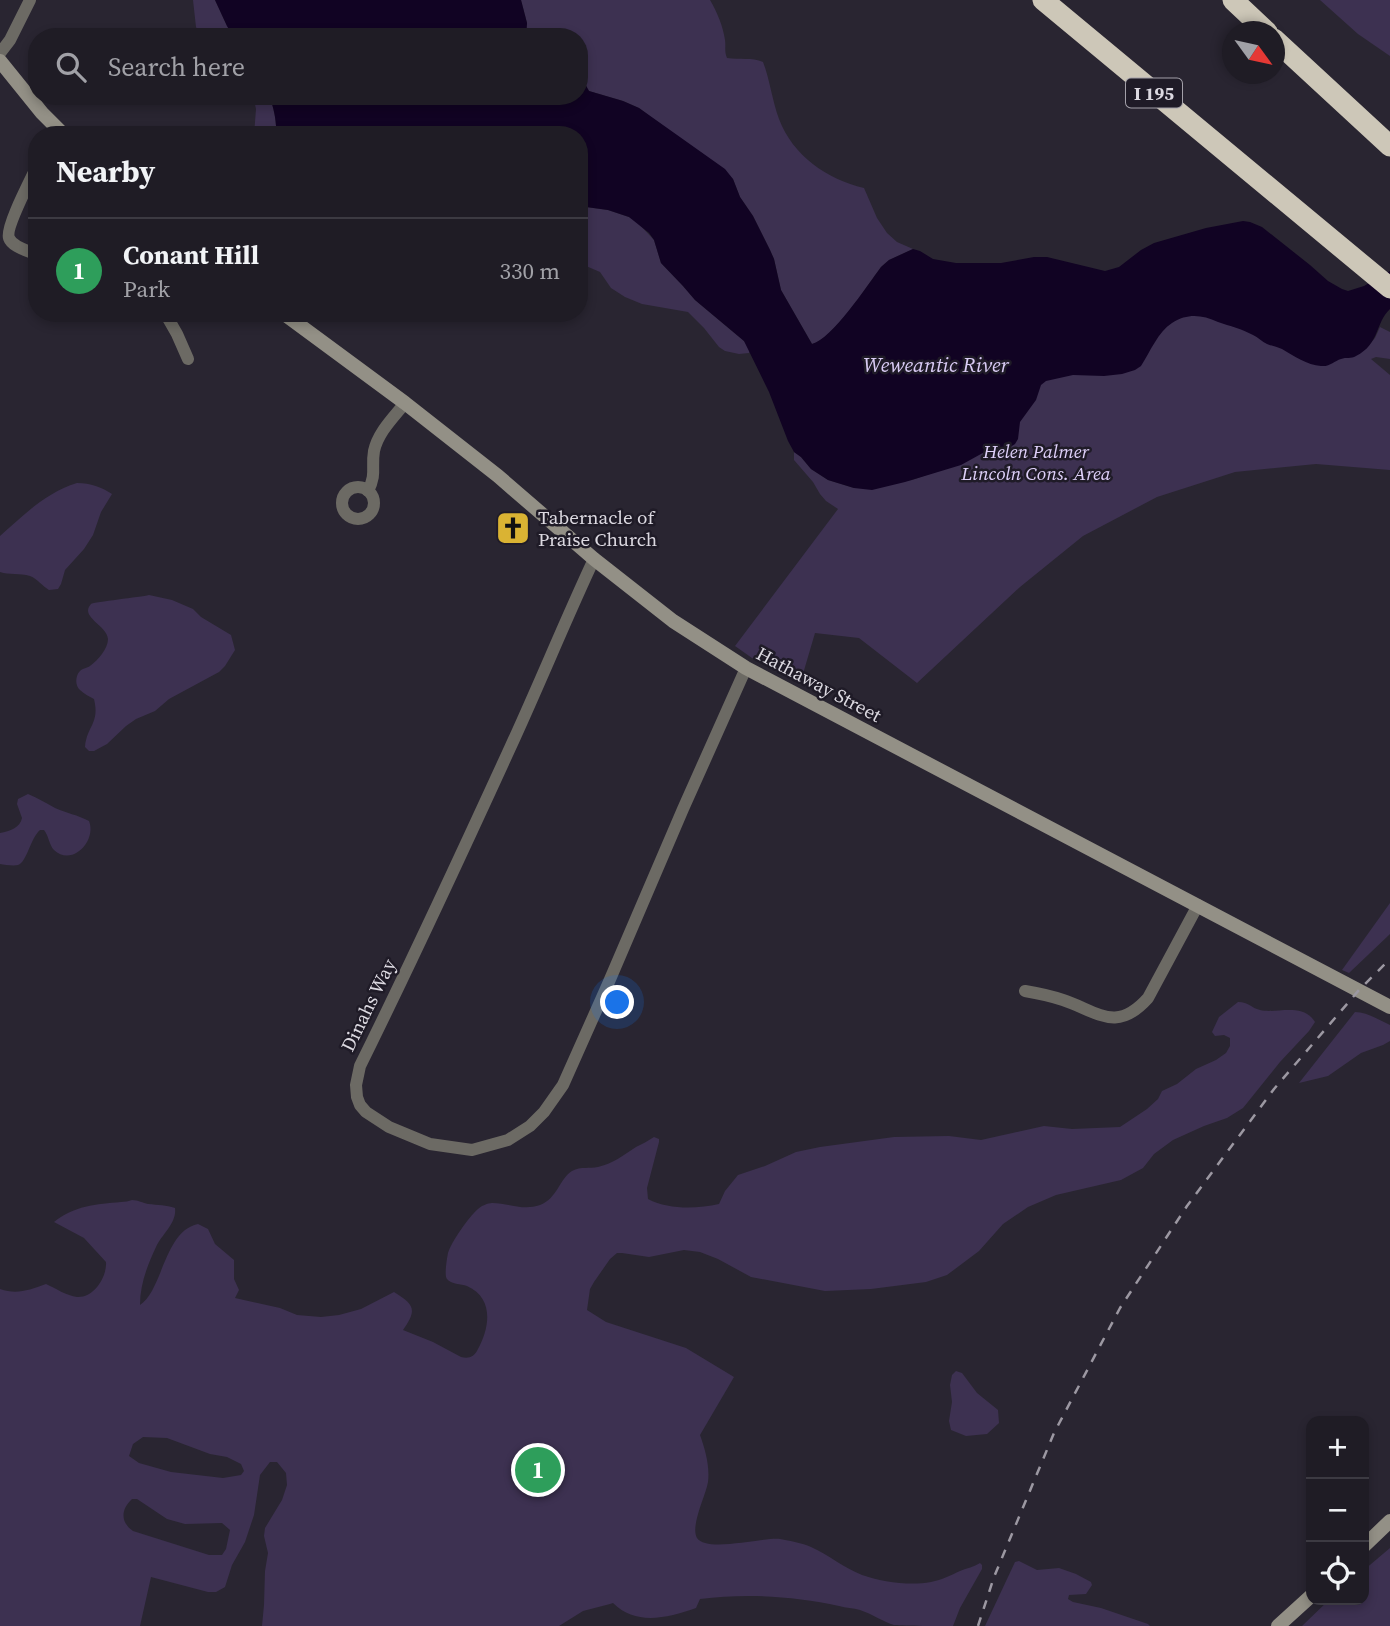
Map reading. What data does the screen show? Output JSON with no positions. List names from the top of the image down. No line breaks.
{"streets":{"highway":["I 195"],"street":["Hathaway Street","Dinahs Way"]},"crossings":[["Hathaway Street","Dinahs Way"]],"water":["Weweantic River"],"parks":["Helen Palmer Lincoln Cons. Area"],"places":{"church":["Tabernacle of Praise Church"]},"north":"bottom right","page":{"search":"Search here","heading":"Nearby","list":[{"mark":"1","name":"Conant Hill","note":"Park","value":"330 m"}],"map_buttons":["+","−"],"pins":"1"}}
